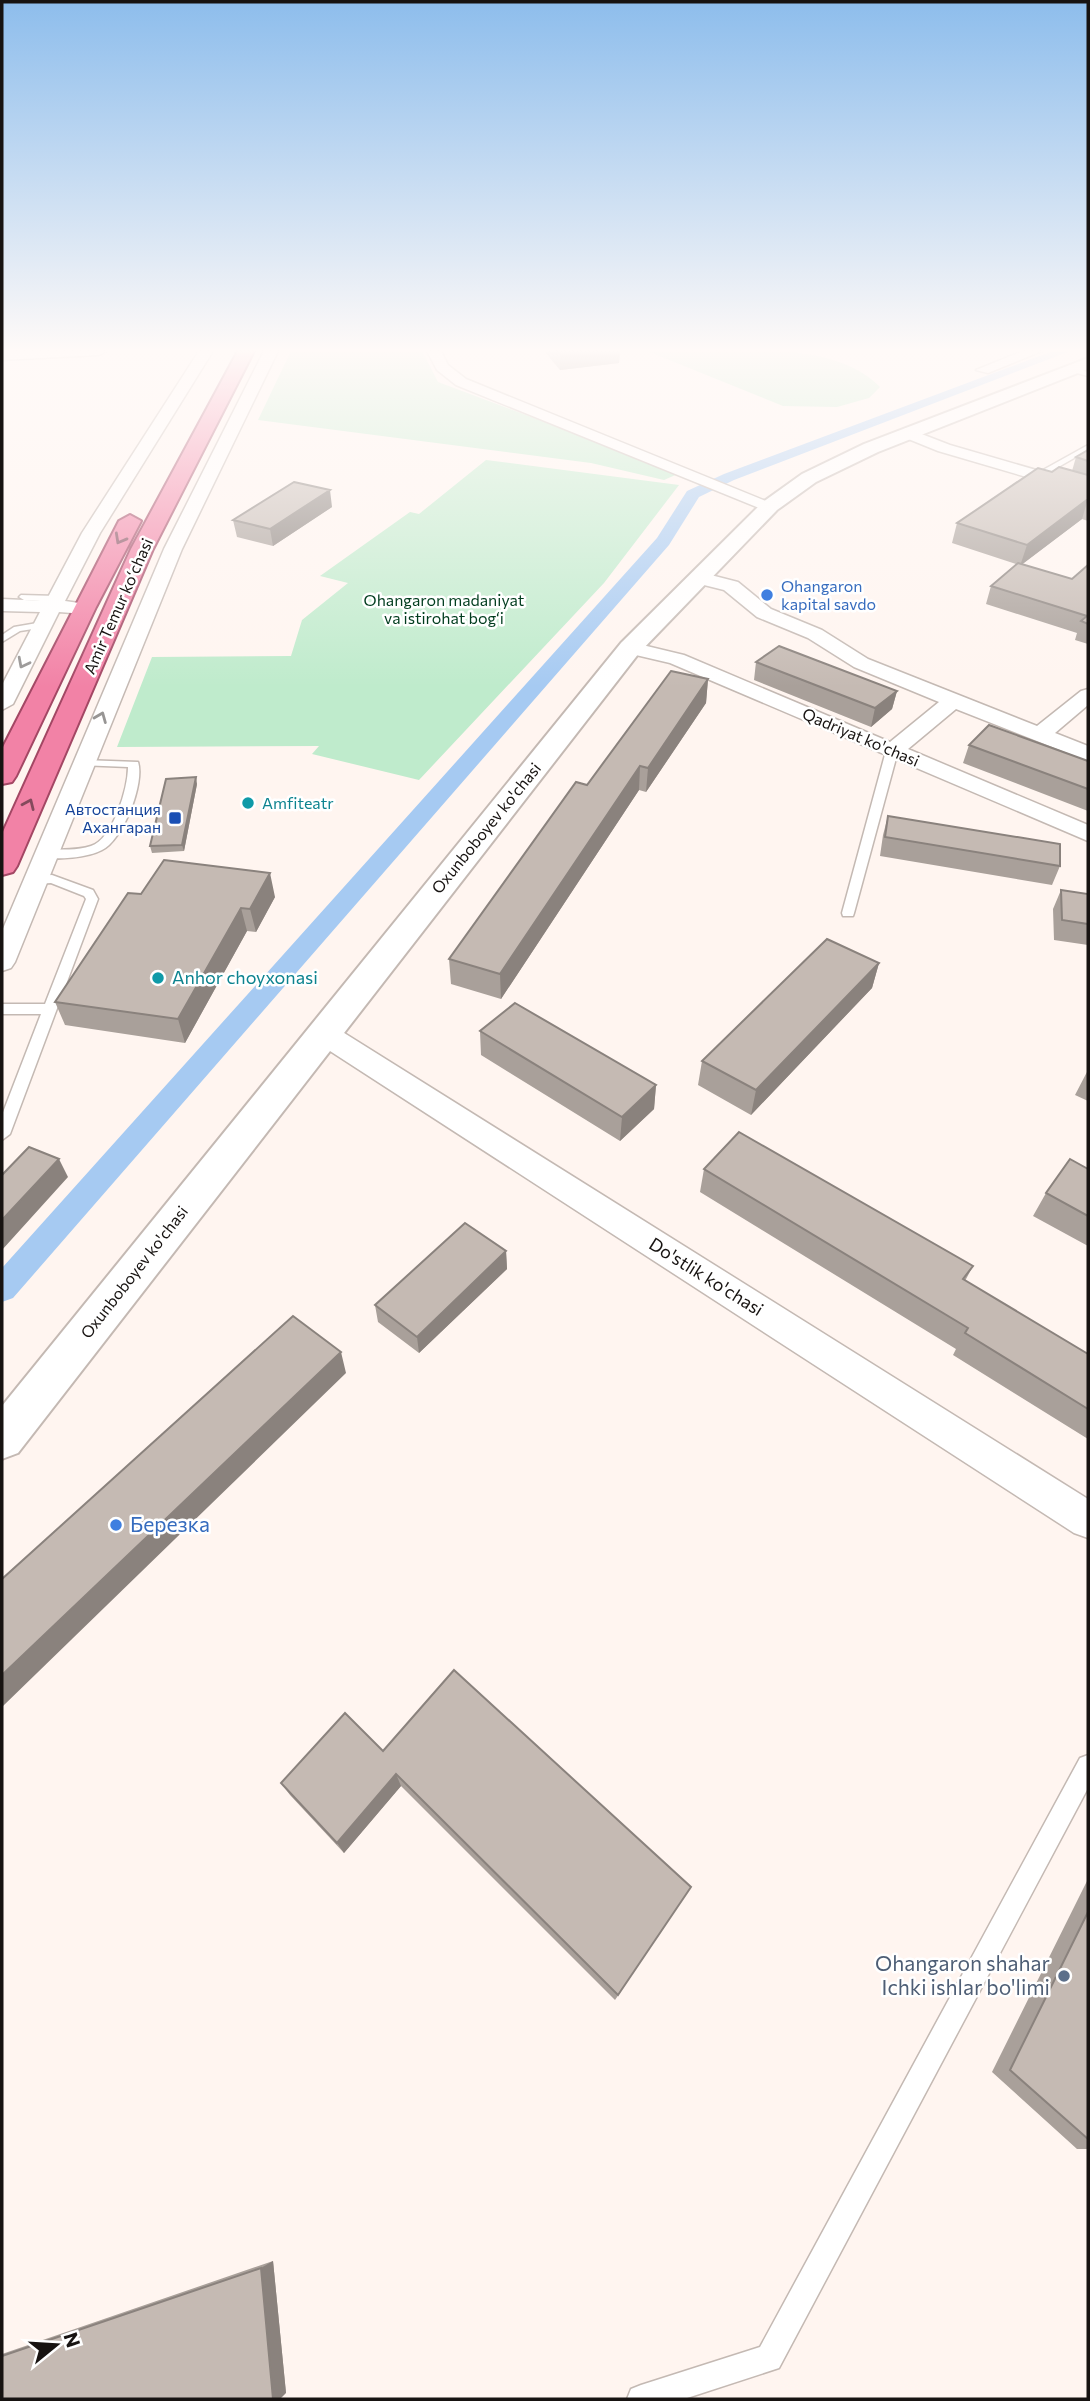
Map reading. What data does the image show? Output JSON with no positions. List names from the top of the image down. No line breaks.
{"streets":{"highway":["Amir Temur koʻchasi"],"main road":["Oxunboboyev ko'chasi"],"street":["Qadriyat ko'chasi","Do'stlik ko'chasi"]},"crossings":[["Qadriyat ko'chasi","Oxunboboyev ko'chasi"],["Oxunboboyev ko'chasi","Do'stlik ko'chasi"]],"parks":["Ohangaron madaniyat va istirohat bogʻi"],"places":{"other":["Ohangaron kapital savdo","Amfiteatr","Anhor choyxonasi","Березка","Ohangaron shahar Ichki ishlar bo'limi"],"transit":["Автостанция Ахангаран"]},"north":"right"}
